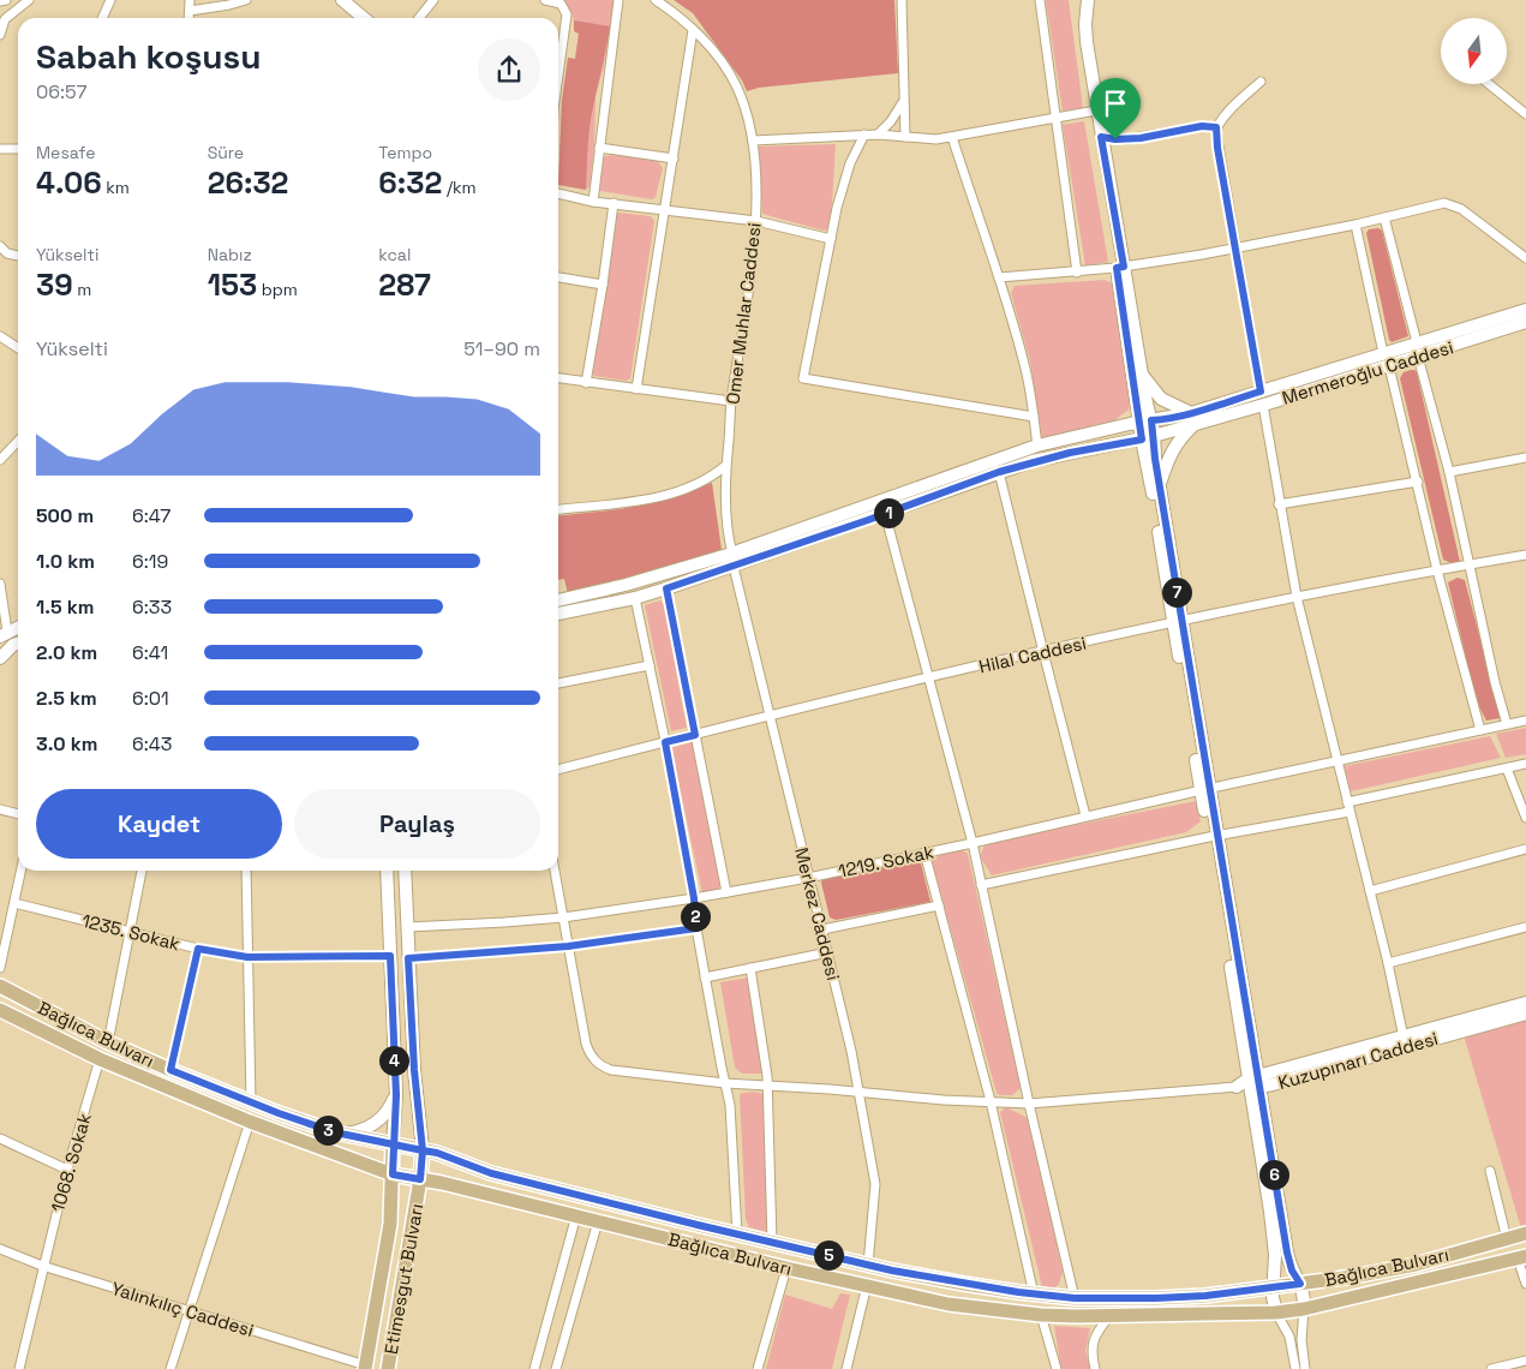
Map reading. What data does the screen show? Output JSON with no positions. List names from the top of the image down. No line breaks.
{"streets":{"main road":["Mermeroğlu Caddesi","Bağlıca Bulvarı","Kuzupınarı Caddesi","Etimesgut Bulvarı"],"street":["Omer Muhlar Caddesi","Hilal Caddesi","1219. Sokak","Merkez Caddesi","1235. Sokak","1068. Sokak","Yalınkılıç Caddesi"]},"crossings":[["Omer Muhlar Caddesi","Mermeroğlu Caddesi"],["Mermeroğlu Caddesi","Merkez Caddesi"],["Hilal Caddesi","Merkez Caddesi"],["1219. Sokak","Merkez Caddesi"],["1219. Sokak","Etimesgut Bulvarı"],["Merkez Caddesi","Bağlıca Bulvarı"],["1235. Sokak","Etimesgut Bulvarı"],["Bağlıca Bulvarı","1068. Sokak"],["Bağlıca Bulvarı","Etimesgut Bulvarı"],["1068. Sokak","Yalınkılıç Caddesi"],["Etimesgut Bulvarı","Yalınkılıç Caddesi"]],"north":"bottom","page":{"heading":["Sabah koşusu","06:57"],"stats":[["Mesafe","4.06 km"],["Süre","26:32"],["Tempo","6:32 /km"],["Yükselti","39 m"],["Nabız","153 bpm"],["kcal","287"]],"chart":["Yükselti","51–90 m"],"list":[{"name":"500 m","note":"6:47"},{"name":"1.0 km","note":"6:19"},{"name":"1.5 km","note":"6:33"},{"name":"2.0 km","note":"6:41"},{"name":"2.5 km","note":"6:01"},{"name":"3.0 km","note":"6:43"}],"pins":["1","7","2","4","3","6","5"],"buttons":["Kaydet","Paylaş"]}}
